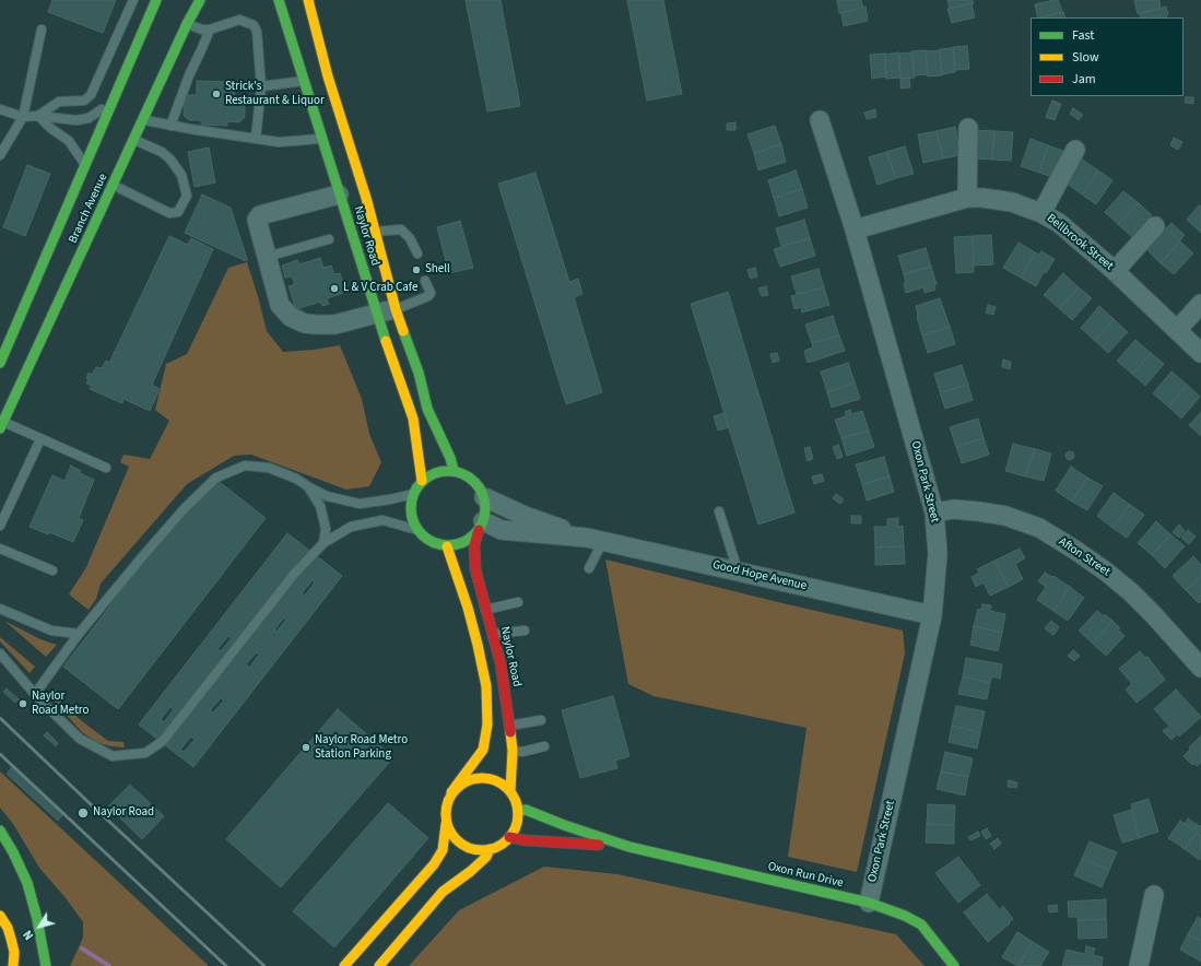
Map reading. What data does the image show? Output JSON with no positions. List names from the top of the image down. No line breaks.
{"streets":{"main road":["Branch Avenue","Naylor Road","Oxon Run Drive"],"street":["Bellbrook Street","Oxon Park Street","Afton Street","Good Hope Avenue"]},"crossings":[["Naylor Road","Good Hope Avenue"],["Naylor Road","Oxon Run Drive"],["Bellbrook Street","Oxon Park Street"],["Oxon Park Street","Afton Street"],["Oxon Park Street","Good Hope Avenue"],["Oxon Park Street","Oxon Run Drive"]],"places":["Strick's Restaurant & Liquor","Shell","L & V Crab Cafe","Naylor Road Metro","Naylor Road Metro Station Parking","Naylor Road"],"legend":["Fast","Slow","Jam"],"north":"bottom left"}
